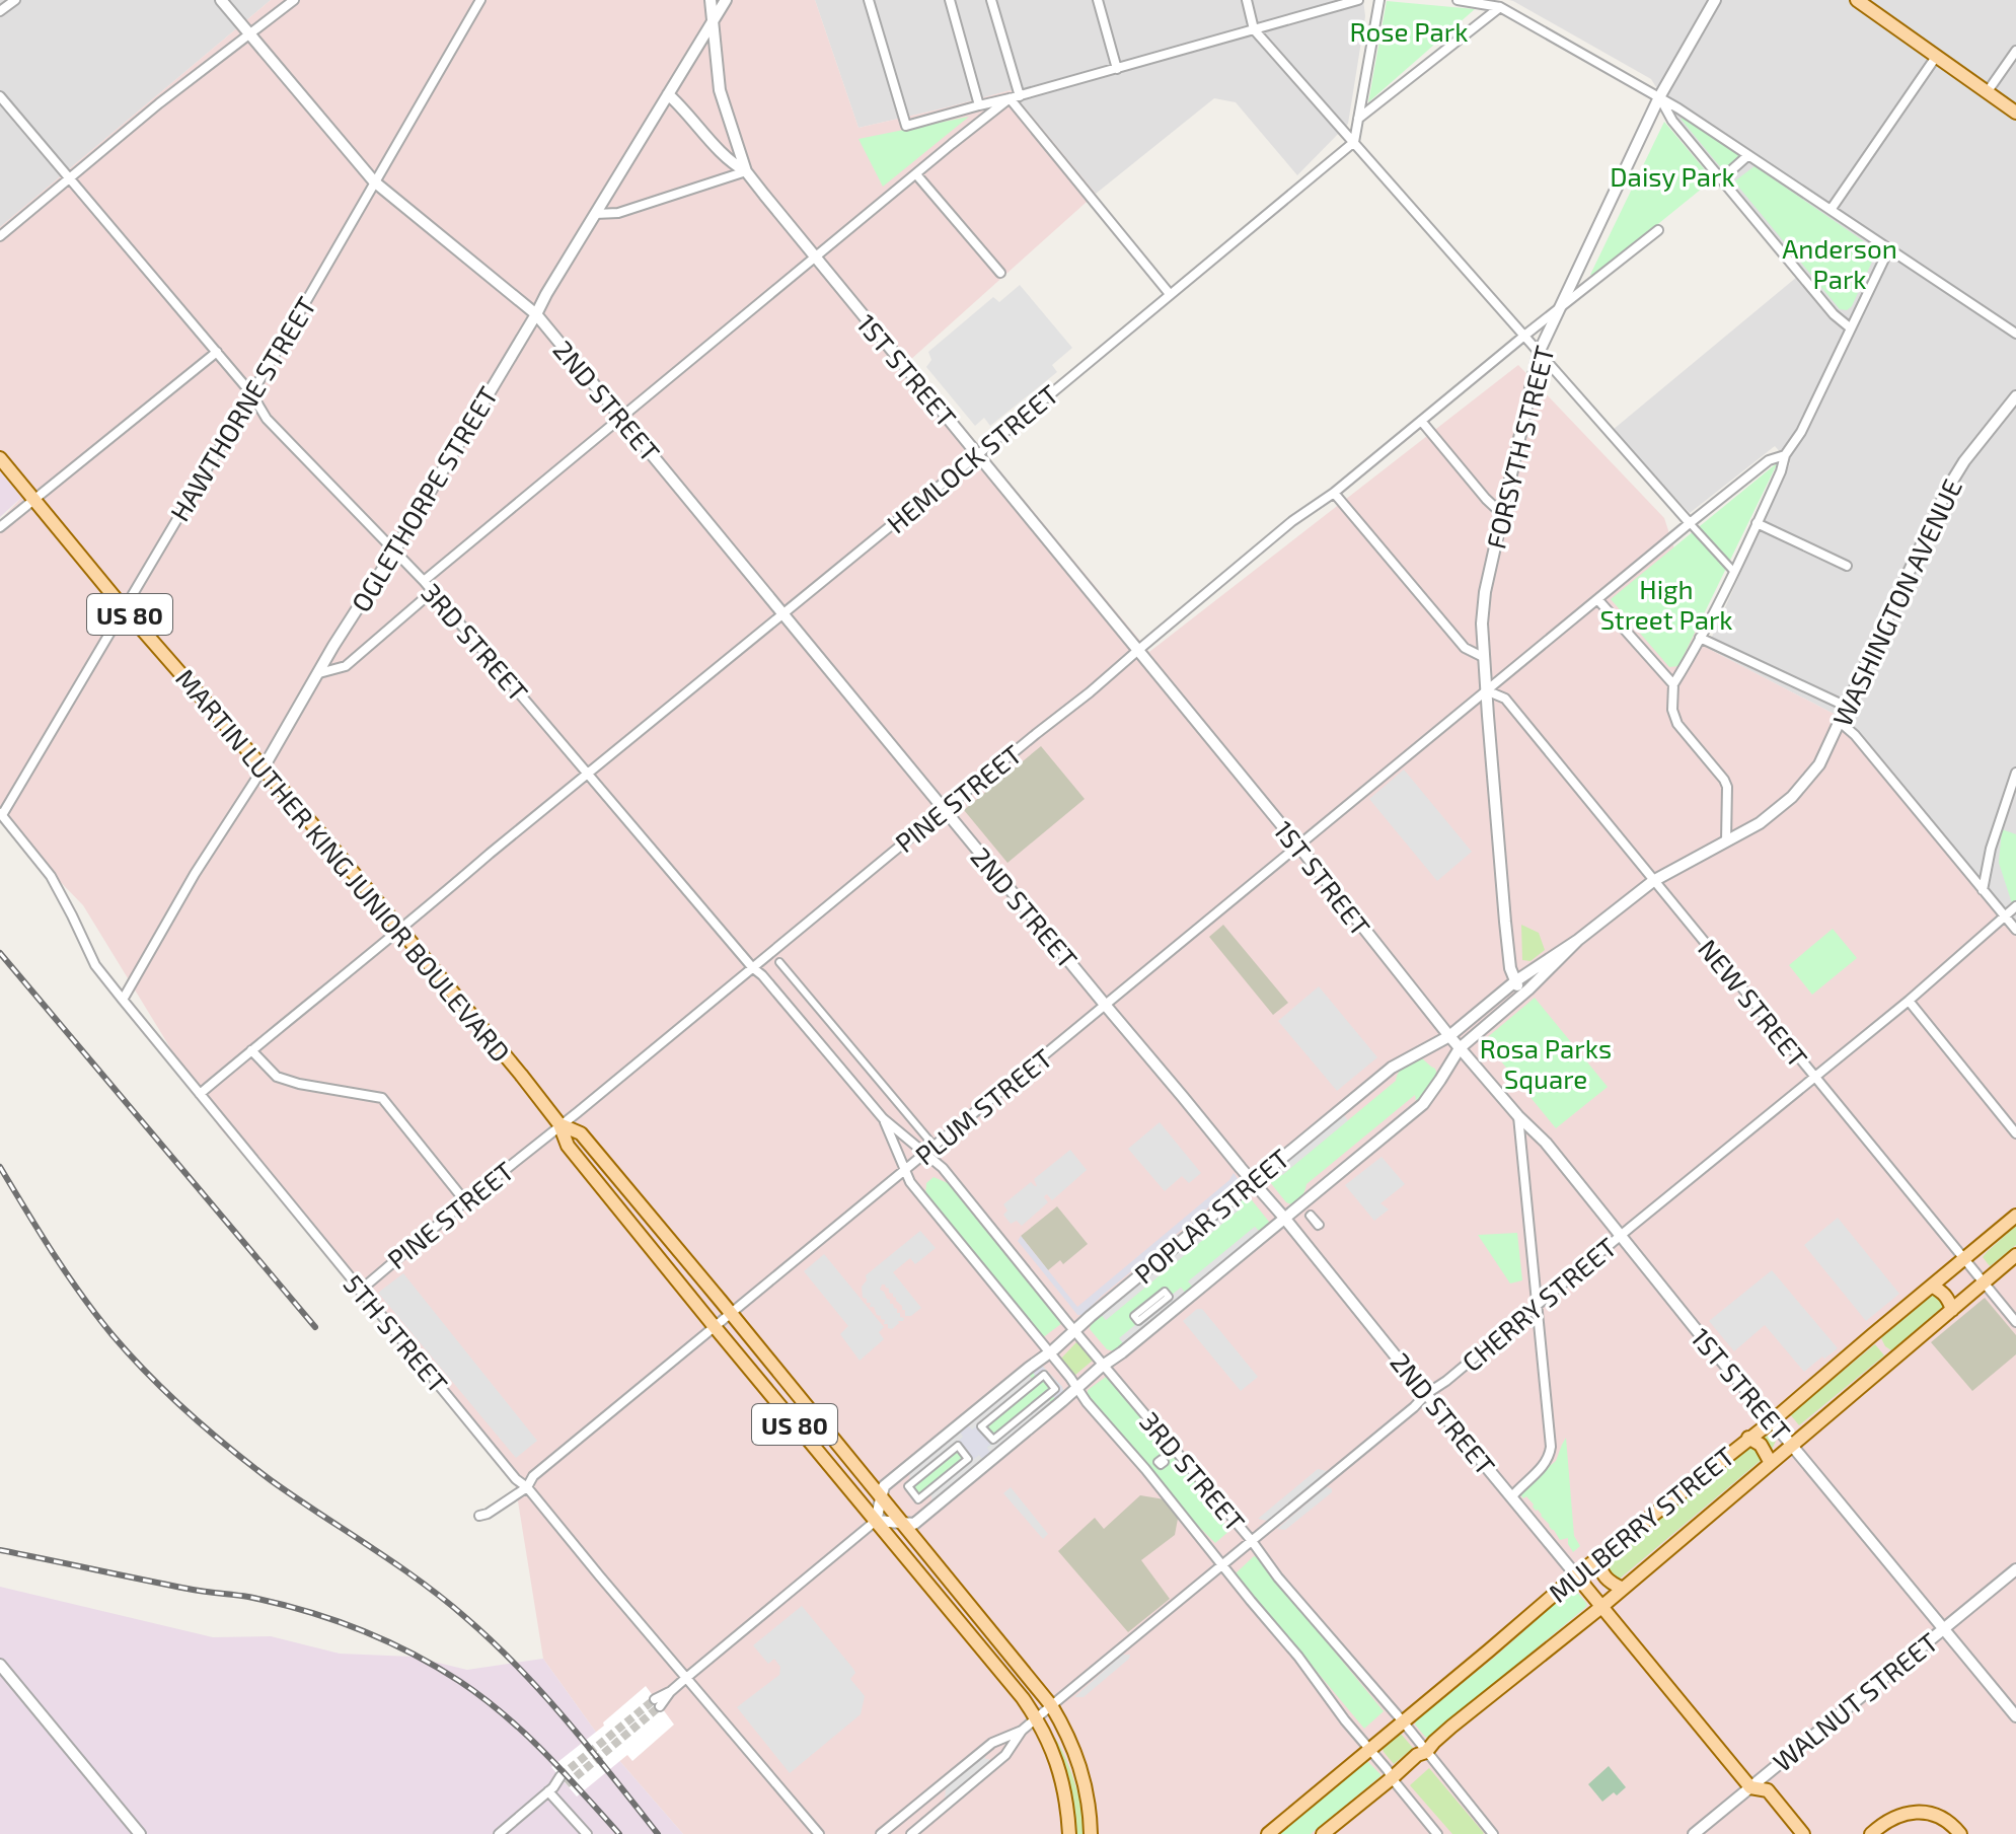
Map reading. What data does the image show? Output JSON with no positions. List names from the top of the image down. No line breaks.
{"streets":{"main road":["2ND STREET","US 80","MARTIN LUTHER KING JUNIOR BOULEVARD","MULBERRY STREET"],"street":["1ST STREET","HAWTHORNE STREET","FORSYTH STREET","HEMLOCK STREET","OGLETHORPE STREET","WASHINGTON AVENUE","3RD STREET","PINE STREET","NEW STREET","PLUM STREET","POPLAR STREET","CHERRY STREET","5TH STREET","WALNUT STREET"]},"crossings":[["1ST STREET","HEMLOCK STREET"],["1ST STREET","OGLETHORPE STREET"],["1ST STREET","PINE STREET"],["1ST STREET","PLUM STREET"],["1ST STREET","POPLAR STREET"],["1ST STREET","CHERRY STREET"],["1ST STREET","MULBERRY STREET"],["1ST STREET","WALNUT STREET"],["2ND STREET","HAWTHORNE STREET"],["2ND STREET","HEMLOCK STREET"],["2ND STREET","OGLETHORPE STREET"],["2ND STREET","PINE STREET"],["2ND STREET","PLUM STREET"],["2ND STREET","POPLAR STREET"],["2ND STREET","CHERRY STREET"],["2ND STREET","MULBERRY STREET"],["2ND STREET","WALNUT STREET"],["HAWTHORNE STREET","3RD STREET"],["HAWTHORNE STREET","MARTIN LUTHER KING JUNIOR BOULEVARD"],["HAWTHORNE STREET","5TH STREET"],["FORSYTH STREET","PINE STREET"],["FORSYTH STREET","NEW STREET"],["FORSYTH STREET","PLUM STREET"],["FORSYTH STREET","POPLAR STREET"],["HEMLOCK STREET","3RD STREET"],["HEMLOCK STREET","MARTIN LUTHER KING JUNIOR BOULEVARD"],["HEMLOCK STREET","5TH STREET"],["OGLETHORPE STREET","3RD STREET"],["OGLETHORPE STREET","MARTIN LUTHER KING JUNIOR BOULEVARD"],["OGLETHORPE STREET","5TH STREET"],["WASHINGTON AVENUE","POPLAR STREET"],["3RD STREET","PINE STREET"],["3RD STREET","PLUM STREET"],["3RD STREET","POPLAR STREET"],["3RD STREET","CHERRY STREET"],["3RD STREET","MULBERRY STREET"],["PINE STREET","MARTIN LUTHER KING JUNIOR BOULEVARD"],["PINE STREET","5TH STREET"],["MARTIN LUTHER KING JUNIOR BOULEVARD","PLUM STREET"],["MARTIN LUTHER KING JUNIOR BOULEVARD","POPLAR STREET"],["MARTIN LUTHER KING JUNIOR BOULEVARD","CHERRY STREET"],["NEW STREET","PLUM STREET"],["NEW STREET","POPLAR STREET"],["NEW STREET","CHERRY STREET"],["NEW STREET","MULBERRY STREET"],["PLUM STREET","5TH STREET"]],"parks":["Rose Park","Daisy Park","Anderson Park","High Street Park","Rosa Parks Square"]}
